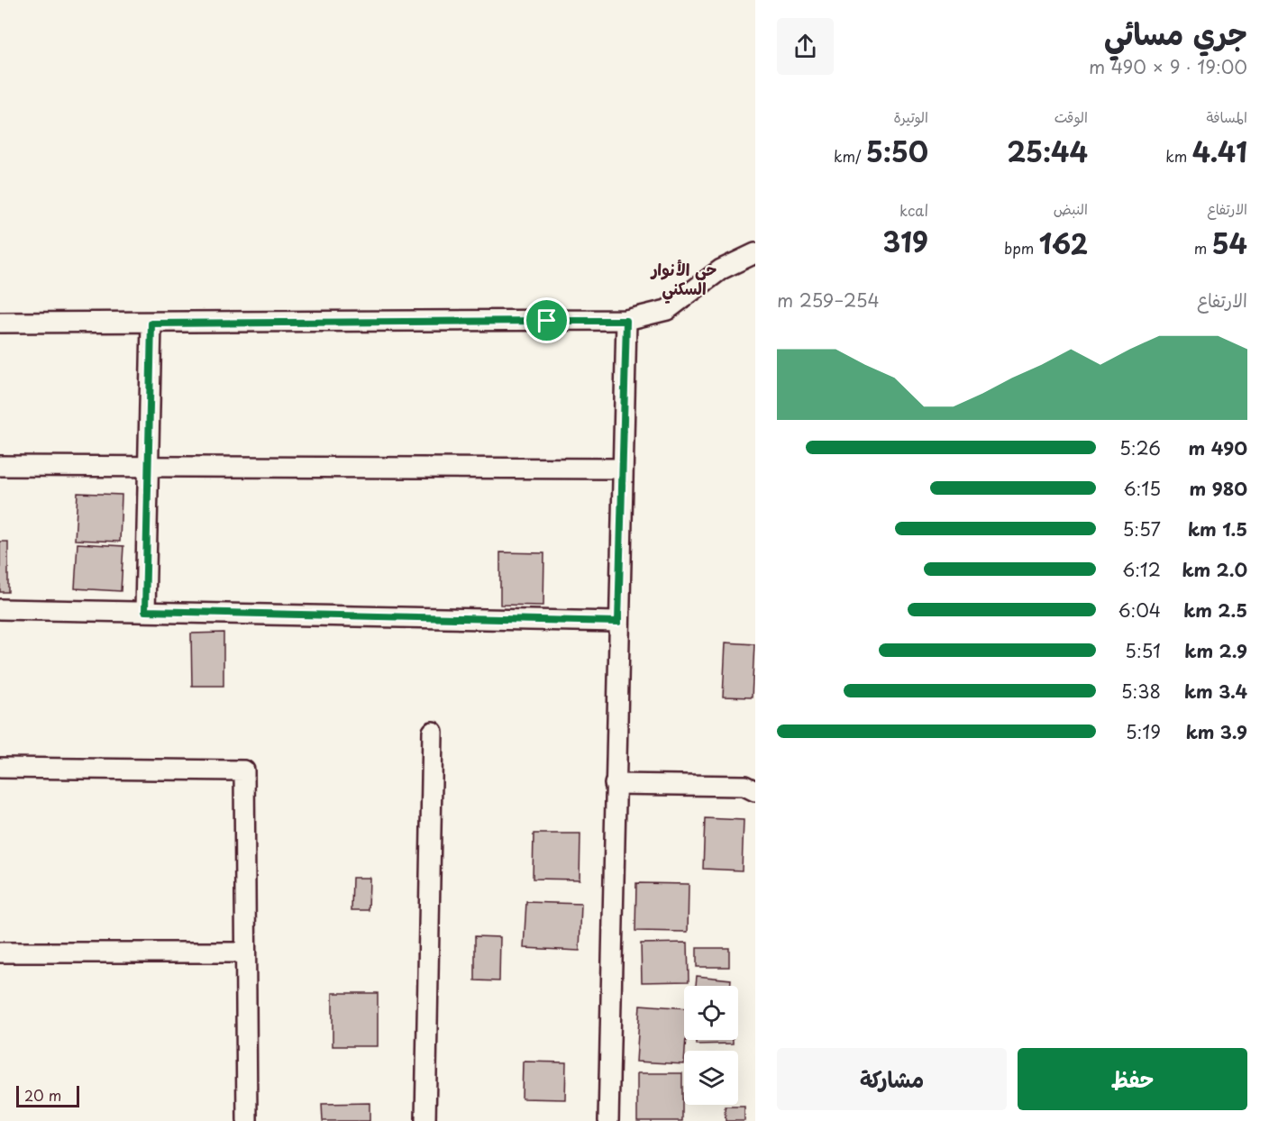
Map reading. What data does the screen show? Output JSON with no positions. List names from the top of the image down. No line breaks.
{"districts":["حي الأنوار السكني"],"scale_bar":"20 m","page":{"heading":["جري مسائي","19:00 · 9 × 490 m"],"stats":[["المسافة","4.41 km"],["الوقت","25:44"],["الوتيرة","5:50 /km"],["الارتفاع","54 m"],["النبض","162 bpm"],["kcal","319"]],"chart":["الارتفاع","254–259 m"],"list":[{"name":"490 m","note":"5:26"},{"name":"980 m","note":"6:15"},{"name":"1.5 km","note":"5:57"},{"name":"2.0 km","note":"6:12"},{"name":"2.5 km","note":"6:04"},{"name":"2.9 km","note":"5:51"},{"name":"3.4 km","note":"5:38"},{"name":"3.9 km","note":"5:19"}],"buttons":["حفظ","مشاركة"],"scale":"20 m"}}
